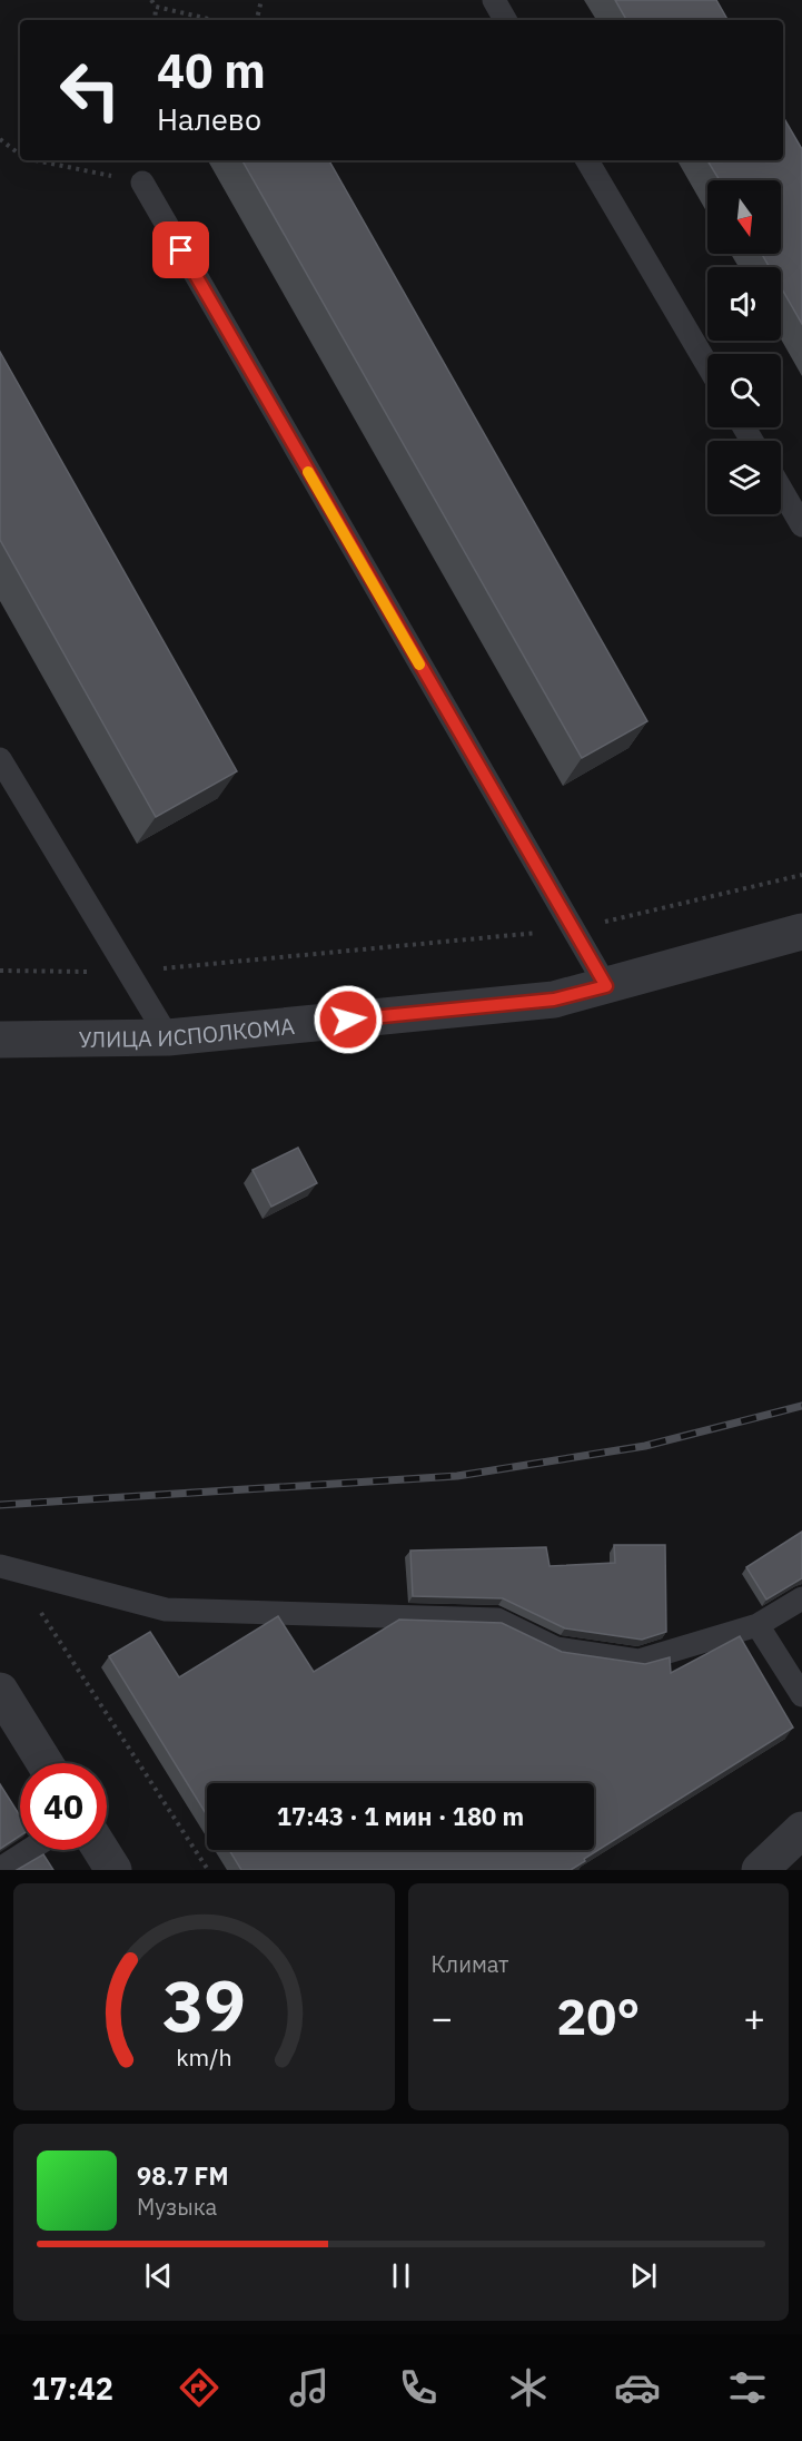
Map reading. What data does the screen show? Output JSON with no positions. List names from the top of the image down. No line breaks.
{"streets":{"street":["УЛИЦА ИСПОЛКОМА"]},"north":"bottom","page":{"turn":["40 m","Налево"],"limit":"40","trip":"17:43 · 1 мин · 180 m","tile":"Климат","heat":["−","20°","+"],"song":["98.7 FM","Музыка"],"tabs":"17:42","gauge":["39","km/h"]}}
